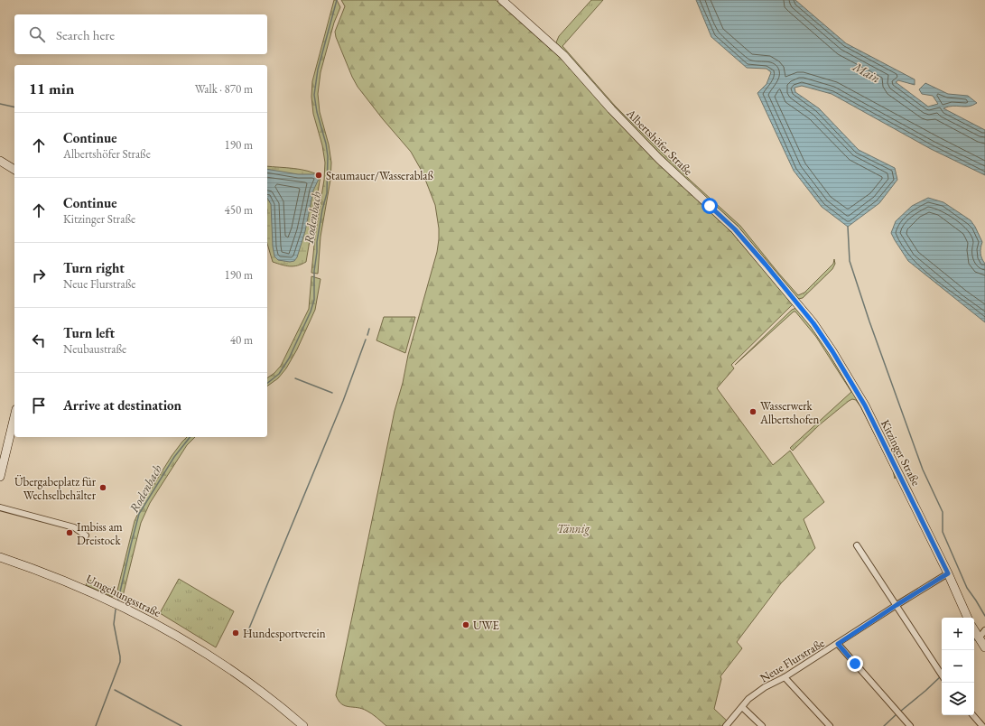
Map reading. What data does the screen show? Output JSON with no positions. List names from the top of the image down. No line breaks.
{"streets":{"street":["Albertshöfer Straße","Kitzinger Straße","Umgehungsstraße","Neue Flurstraße"]},"crossings":[["Albertshöfer Straße","Kitzinger Straße"],["Kitzinger Straße","Neue Flurstraße"]],"water":["Main","Rodenbach"],"parks":["Tännig"],"places":["Staumauer/Wasserablaß","Wasserwerk Albertshofen","Übergabeplatz für Wechselbehälter","Imbiss am Dreistock","UWE","Hundesportverein"],"page":{"search":"Search here","heading":["11 min","Walk · 870 m"],"list":[["Continue","Albertshöfer Straße","190 m"],["Continue","Kitzinger Straße","450 m"],["Turn right","Neue Flurstraße","190 m"],["Turn left","Neubaustraße","40 m"],"Arrive at destination"],"map_buttons":["+","−"]}}
